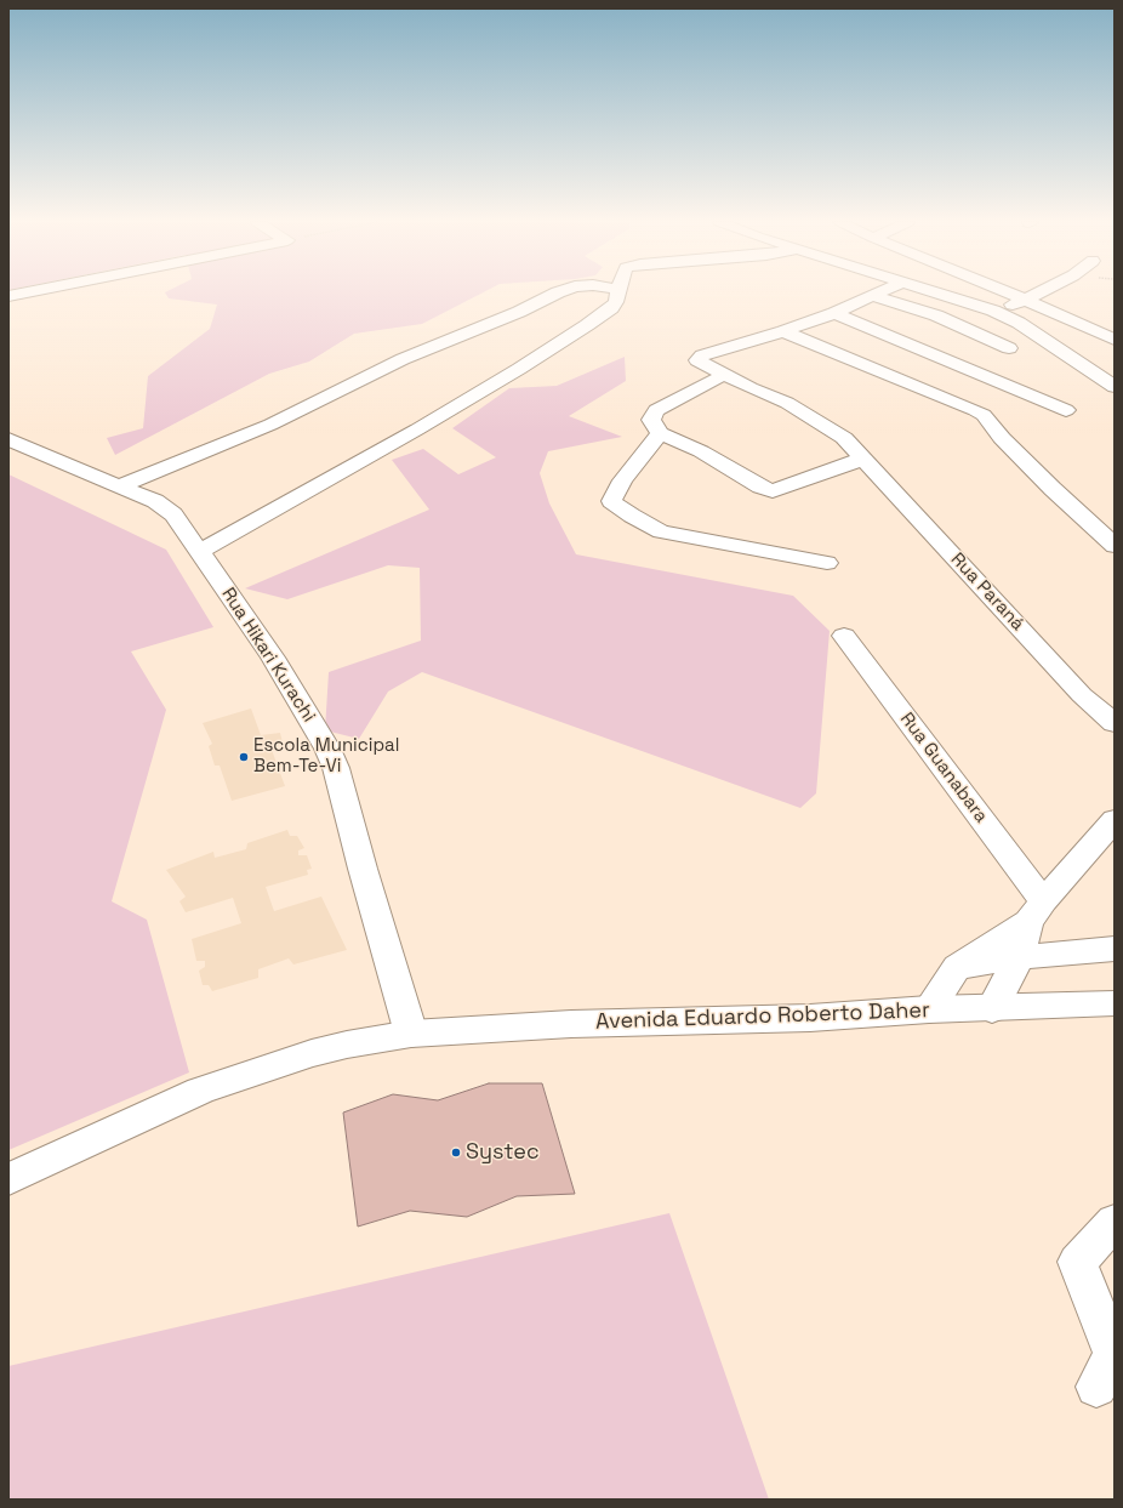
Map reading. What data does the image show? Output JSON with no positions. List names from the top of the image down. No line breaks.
{"streets":{"street":["Rua Paraná","Rua Hikari Kurachi","Rua Guanabara","Avenida Eduardo Roberto Daher"]},"crossings":[["Rua Hikari Kurachi","Avenida Eduardo Roberto Daher"]],"places":["Escola Municipal Bem-Te-Vi","Systec"]}
